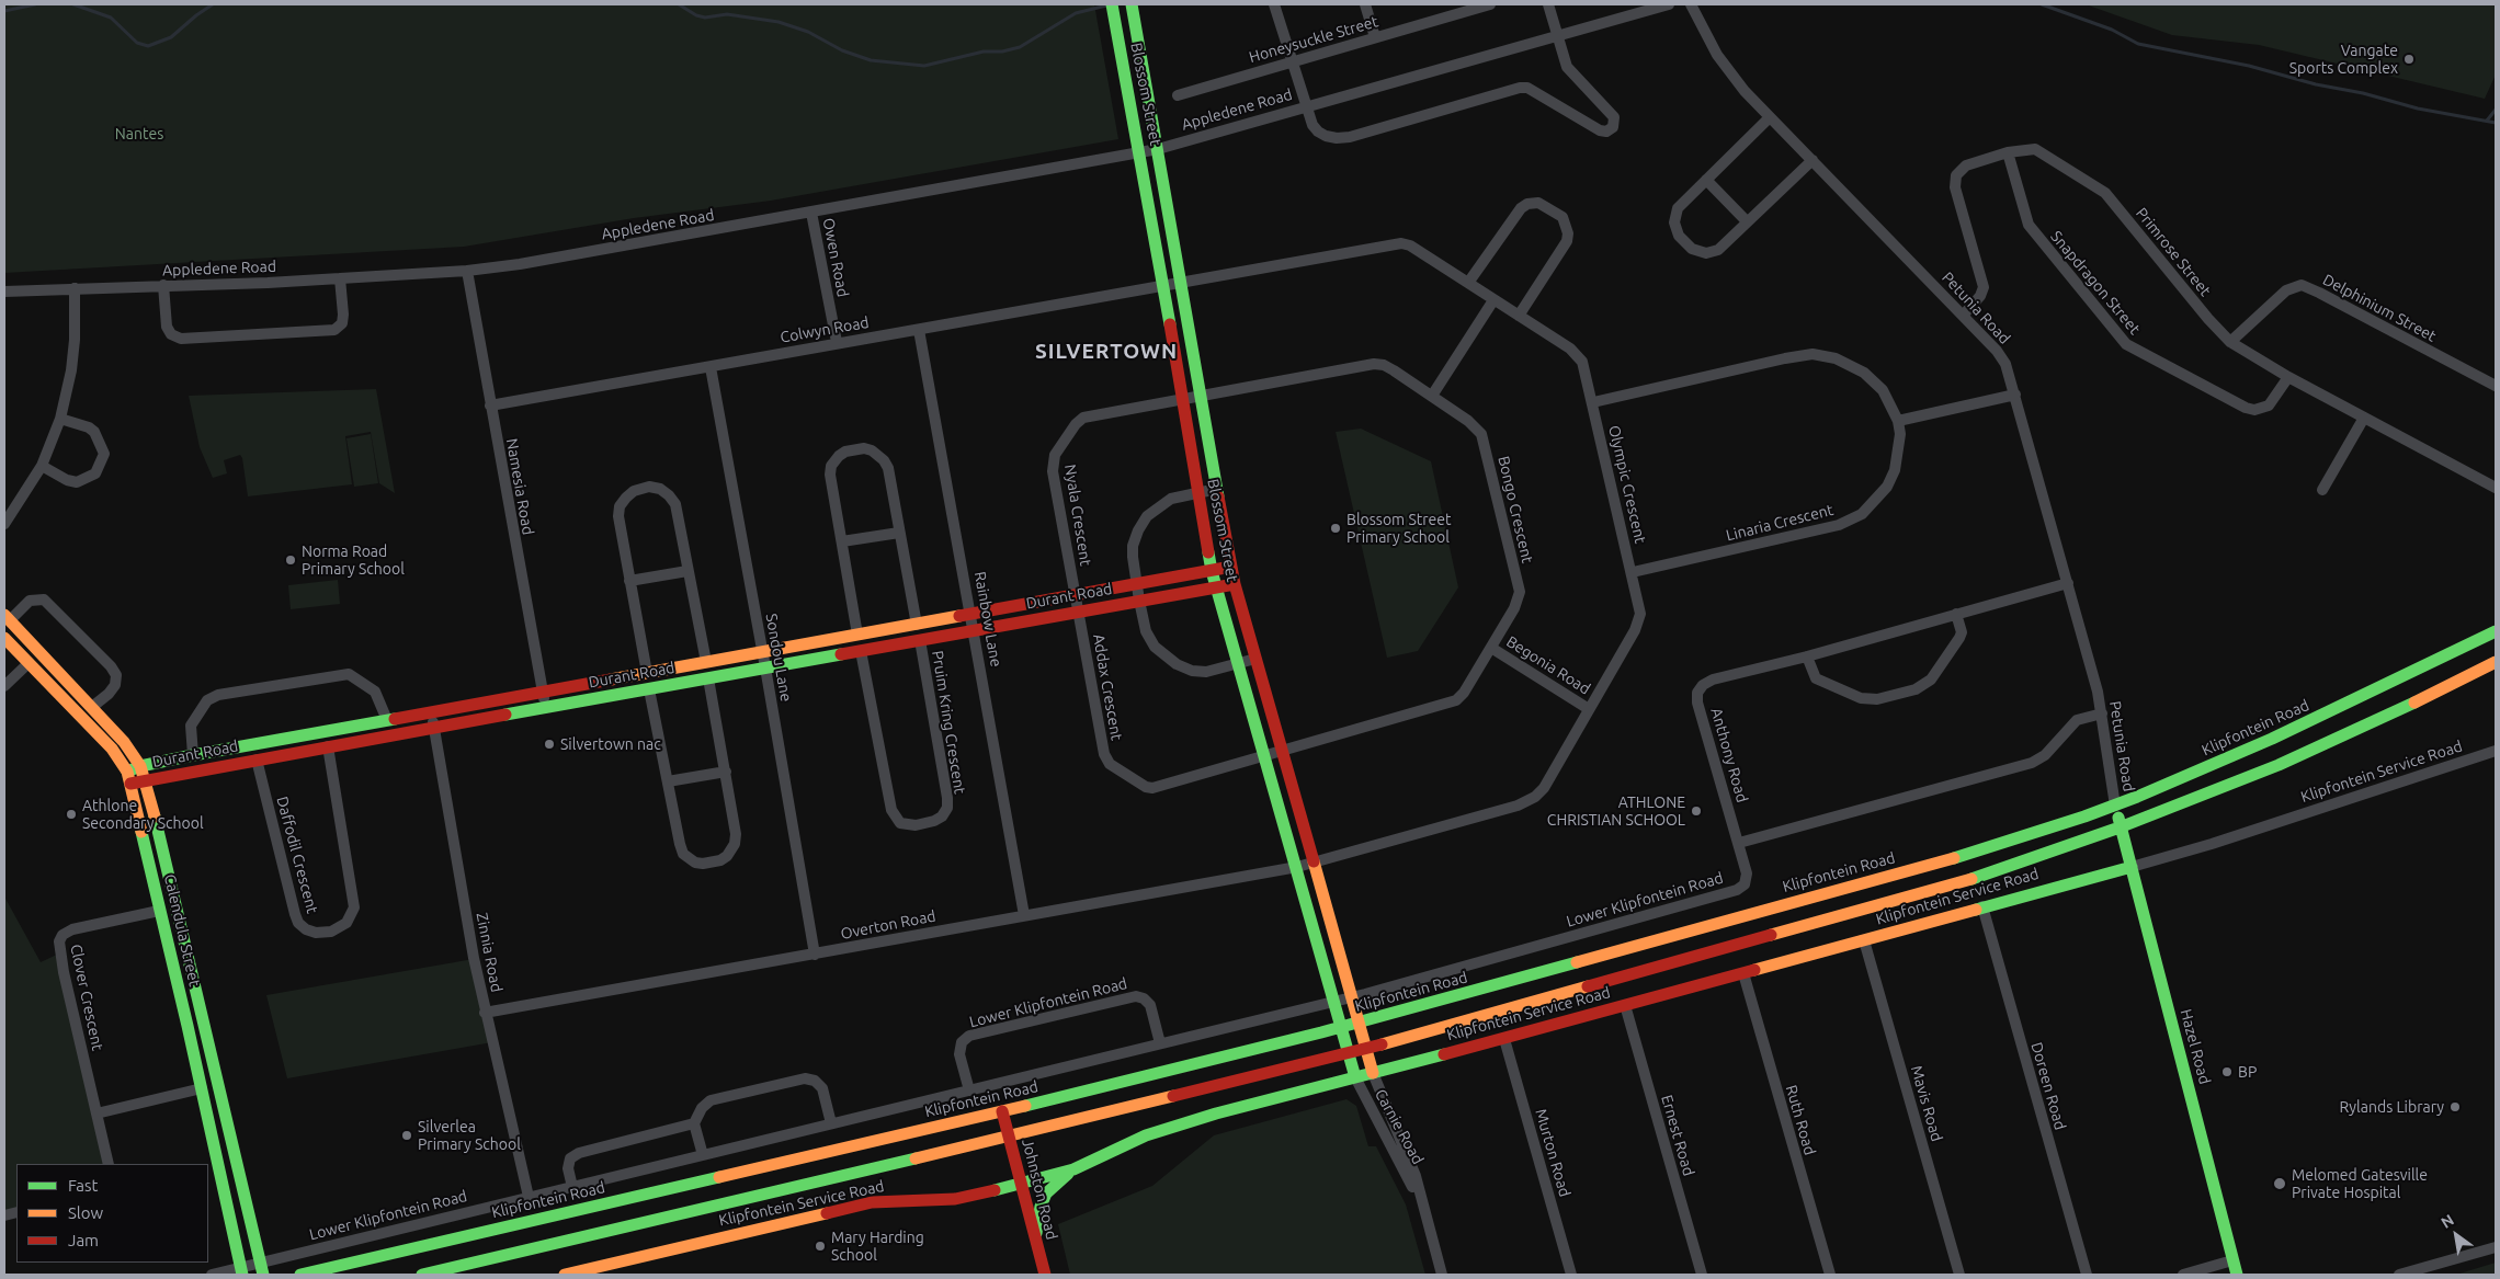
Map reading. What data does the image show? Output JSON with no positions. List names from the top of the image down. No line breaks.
{"streets":{"street":["Honeysuckle Street","Blossom Street","Appledene Road","Primrose Street","Owen Road","Snapdragon Street","Petunia Road","Delphinium Street","Colwyn Road","Olympic Crescent","Namesia Road","Bongo Crescent","Nyala Crescent","Linaria Crescent","Durant Road","Rainbow Lane","Sondou Lane","Begonia Road","Addax Crescent","Pruim Kring Crescent","Klipfontein Road","Anthony Road","Klipfontein Service Road","Daffodil Crescent","Lower Klipfontein Road","Overton Road","Calendula Street","Zinnia Road","Clover Crescent","Hazel Road","Doreen Road","Mavis Road","Ruth Road","Carnie Road","Ernest Road","Murton Road","Johnston Road"]},"crossings":[["Blossom Street","Appledene Road"],["Blossom Street","Colwyn Road"],["Blossom Street","Olympic Crescent"],["Blossom Street","Bongo Crescent"],["Blossom Street","Nyala Crescent"],["Blossom Street","Durant Road"],["Blossom Street","Addax Crescent"],["Blossom Street","Klipfontein Road"],["Blossom Street","Lower Klipfontein Road"],["Blossom Street","Overton Road"],["Blossom Street","Carnie Road"],["Appledene Road","Owen Road"],["Appledene Road","Namesia Road"],["Primrose Street","Snapdragon Street"],["Primrose Street","Petunia Road"],["Primrose Street","Delphinium Street"],["Owen Road","Colwyn Road"],["Petunia Road","Klipfontein Road"],["Petunia Road","Anthony Road"],["Petunia Road","Hazel Road"],["Colwyn Road","Olympic Crescent"],["Colwyn Road","Namesia Road"],["Colwyn Road","Rainbow Lane"],["Colwyn Road","Sondou Lane"],["Olympic Crescent","Linaria Crescent"],["Olympic Crescent","Begonia Road"],["Olympic Crescent","Overton Road"],["Namesia Road","Durant Road"],["Bongo Crescent","Nyala Crescent"],["Bongo Crescent","Begonia Road"],["Bongo Crescent","Addax Crescent"],["Nyala Crescent","Durant Road"],["Nyala Crescent","Addax Crescent"],["Durant Road","Rainbow Lane"],["Durant Road","Sondou Lane"],["Durant Road","Addax Crescent"],["Durant Road","Pruim Kring Crescent"],["Durant Road","Daffodil Crescent"],["Durant Road","Calendula Street"],["Durant Road","Zinnia Road"],["Rainbow Lane","Overton Road"],["Sondou Lane","Overton Road"],["Klipfontein Road","Hazel Road"],["Klipfontein Road","Johnston Road"],["Anthony Road","Lower Klipfontein Road"],["Klipfontein Service Road","Hazel Road"],["Klipfontein Service Road","Doreen Road"],["Klipfontein Service Road","Mavis Road"],["Klipfontein Service Road","Ruth Road"],["Klipfontein Service Road","Carnie Road"],["Klipfontein Service Road","Ernest Road"],["Klipfontein Service Road","Murton Road"],["Klipfontein Service Road","Johnston Road"],["Lower Klipfontein Road","Calendula Street"],["Lower Klipfontein Road","Zinnia Road"],["Overton Road","Zinnia Road"],["Calendula Street","Clover Crescent"]],"districts":["SILVERTOWN"],"parks":["Nantes"],"places":["Vangate Sports Complex","Blossom Street Primary School","Norma Road Primary School","Silvertown nac","ATHLONE CHRISTIAN SCHOOL","Athlone Secondary School","BP","Rylands Library","Silverlea Primary School","Melomed Gatesville Private Hospital","Mary Harding School"],"legend":["Fast","Slow","Jam"],"north":"top left"}
